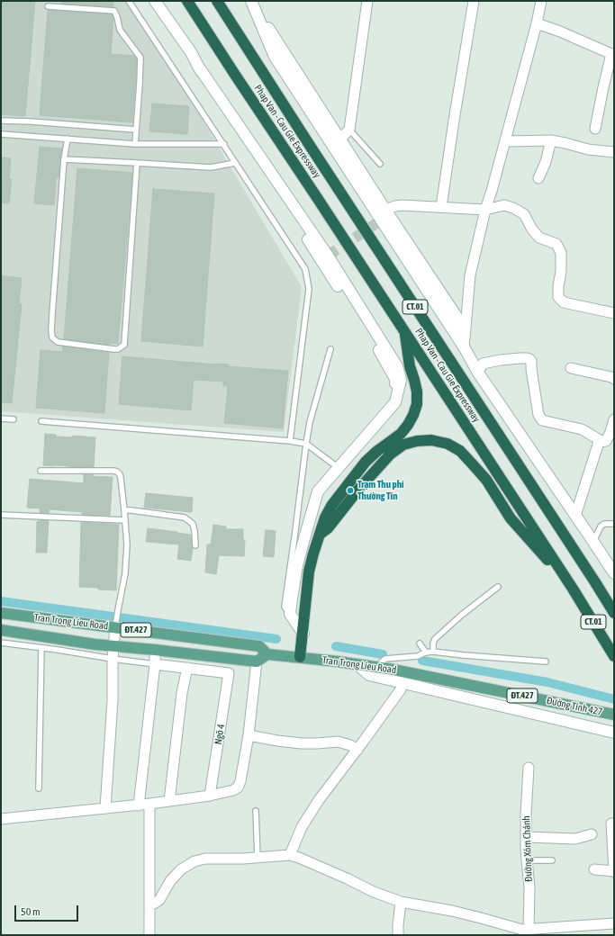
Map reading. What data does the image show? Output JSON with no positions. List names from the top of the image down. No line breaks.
{"streets":{"highway":["Phap Van - Cau Gie Expressway","CT.01"],"main road":["Tran Trong Lieu Road","ĐT.427","Đường Tỉnh 427"],"street":["Ngõ 4","Đường Xóm Chánh"]},"crossings":[["Tran Trong Lieu Road","Đường Tỉnh 427"]],"places":["Trạm Thu phí Thường Tín"],"scale_bar":"50 m"}
